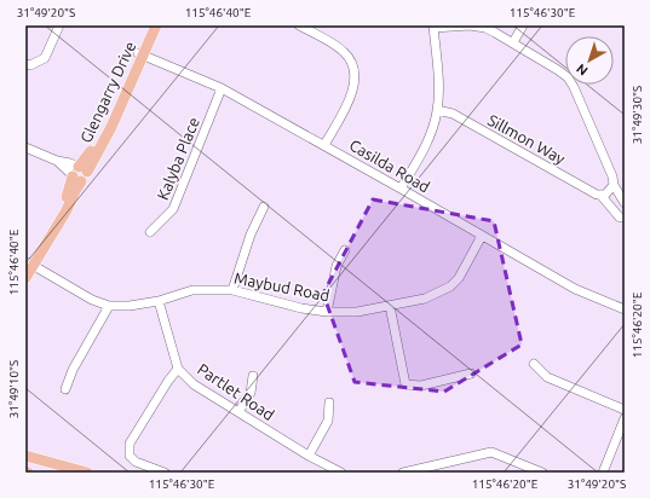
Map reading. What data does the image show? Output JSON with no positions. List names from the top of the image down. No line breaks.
{"streets":{"main road":["Glengarry Drive"],"street":["Sillmon Way","Kalyba Place","Casilda Road","Maybud Road","Partlet Road"]},"crossings":[["Glengarry Drive","Casilda Road"],["Glengarry Drive","Maybud Road"],["Kalyba Place","Casilda Road"],["Casilda Road","Maybud Road"],["Maybud Road","Partlet Road"]],"north":"bottom left","coordinates":["31°49'20\"S","115°46'40\"E","115°46'30\"E","31°49'30\"S","115°46'20\"E","31°49'10\"S"]}
